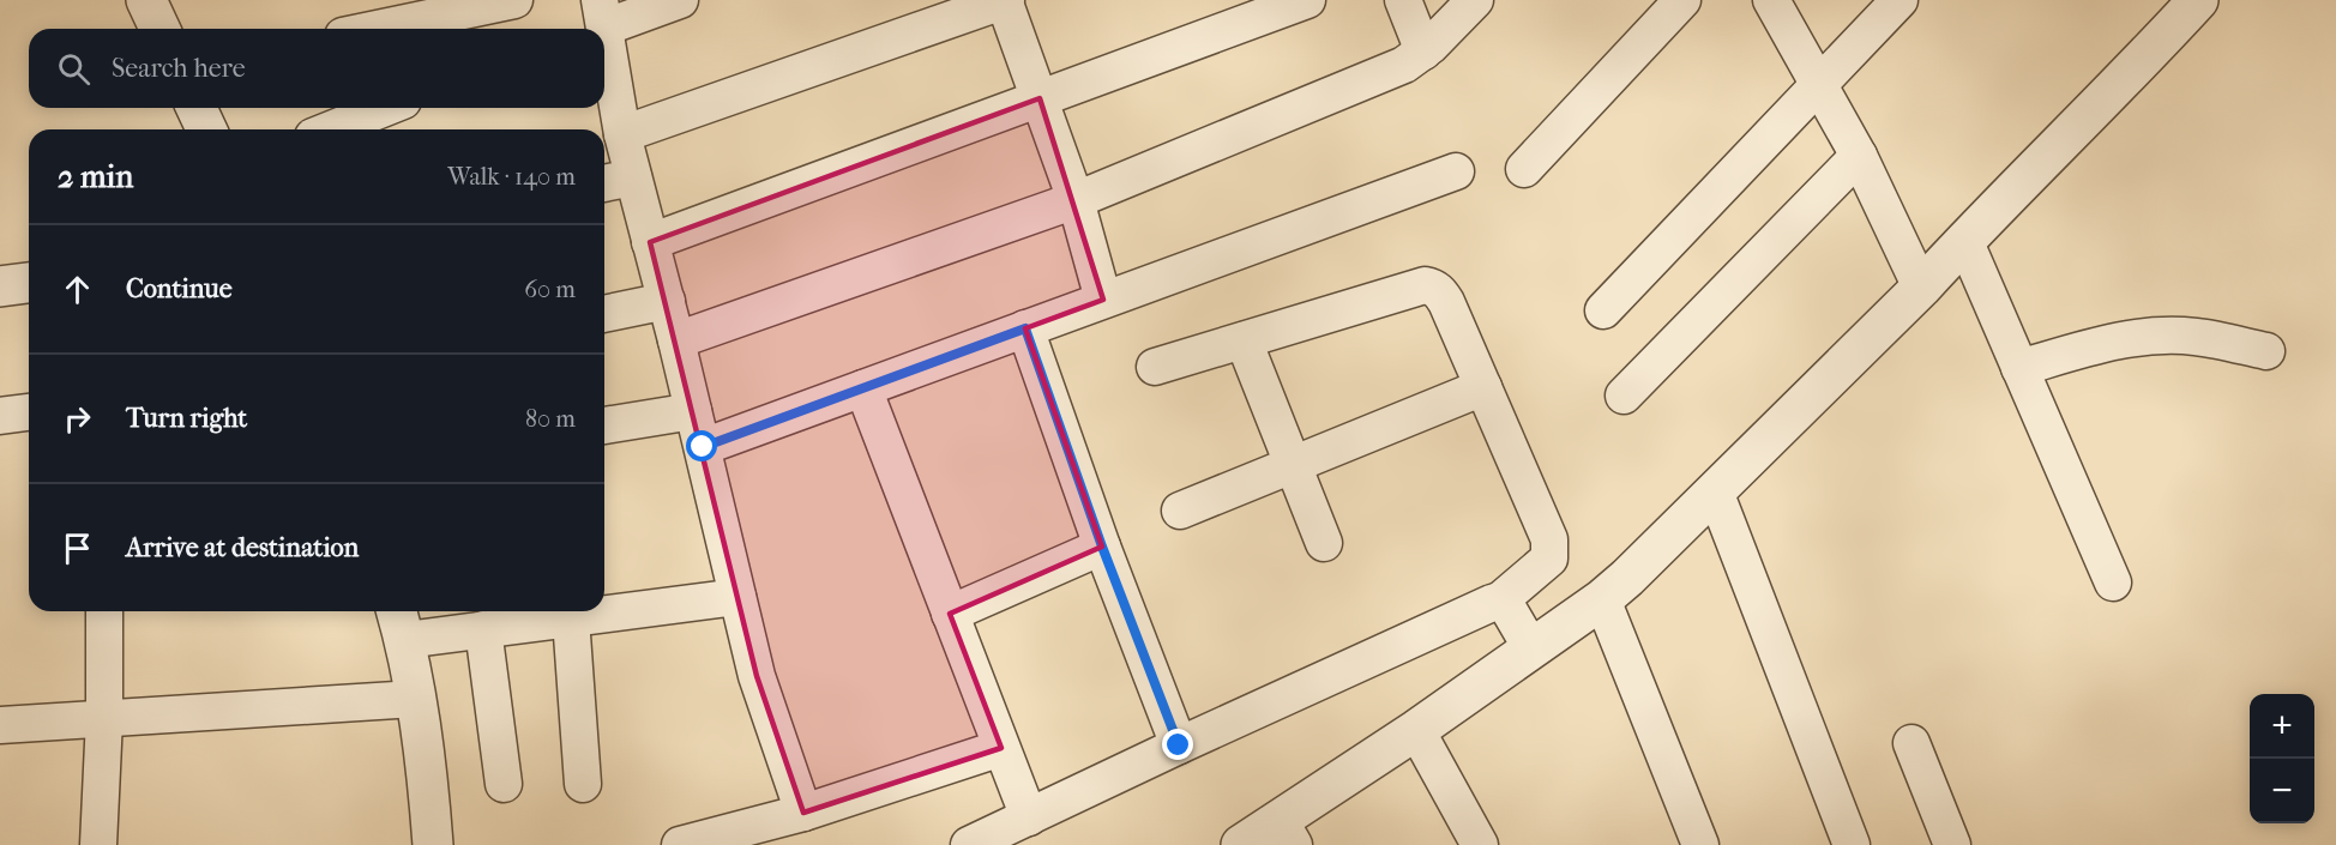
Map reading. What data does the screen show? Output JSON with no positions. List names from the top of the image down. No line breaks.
{"page":{"search":"Search here","heading":["2 min","Walk · 140 m"],"list":[["Continue","60 m"],["Turn right","80 m"],"Arrive at destination"],"map_buttons":["+","−"]}}
